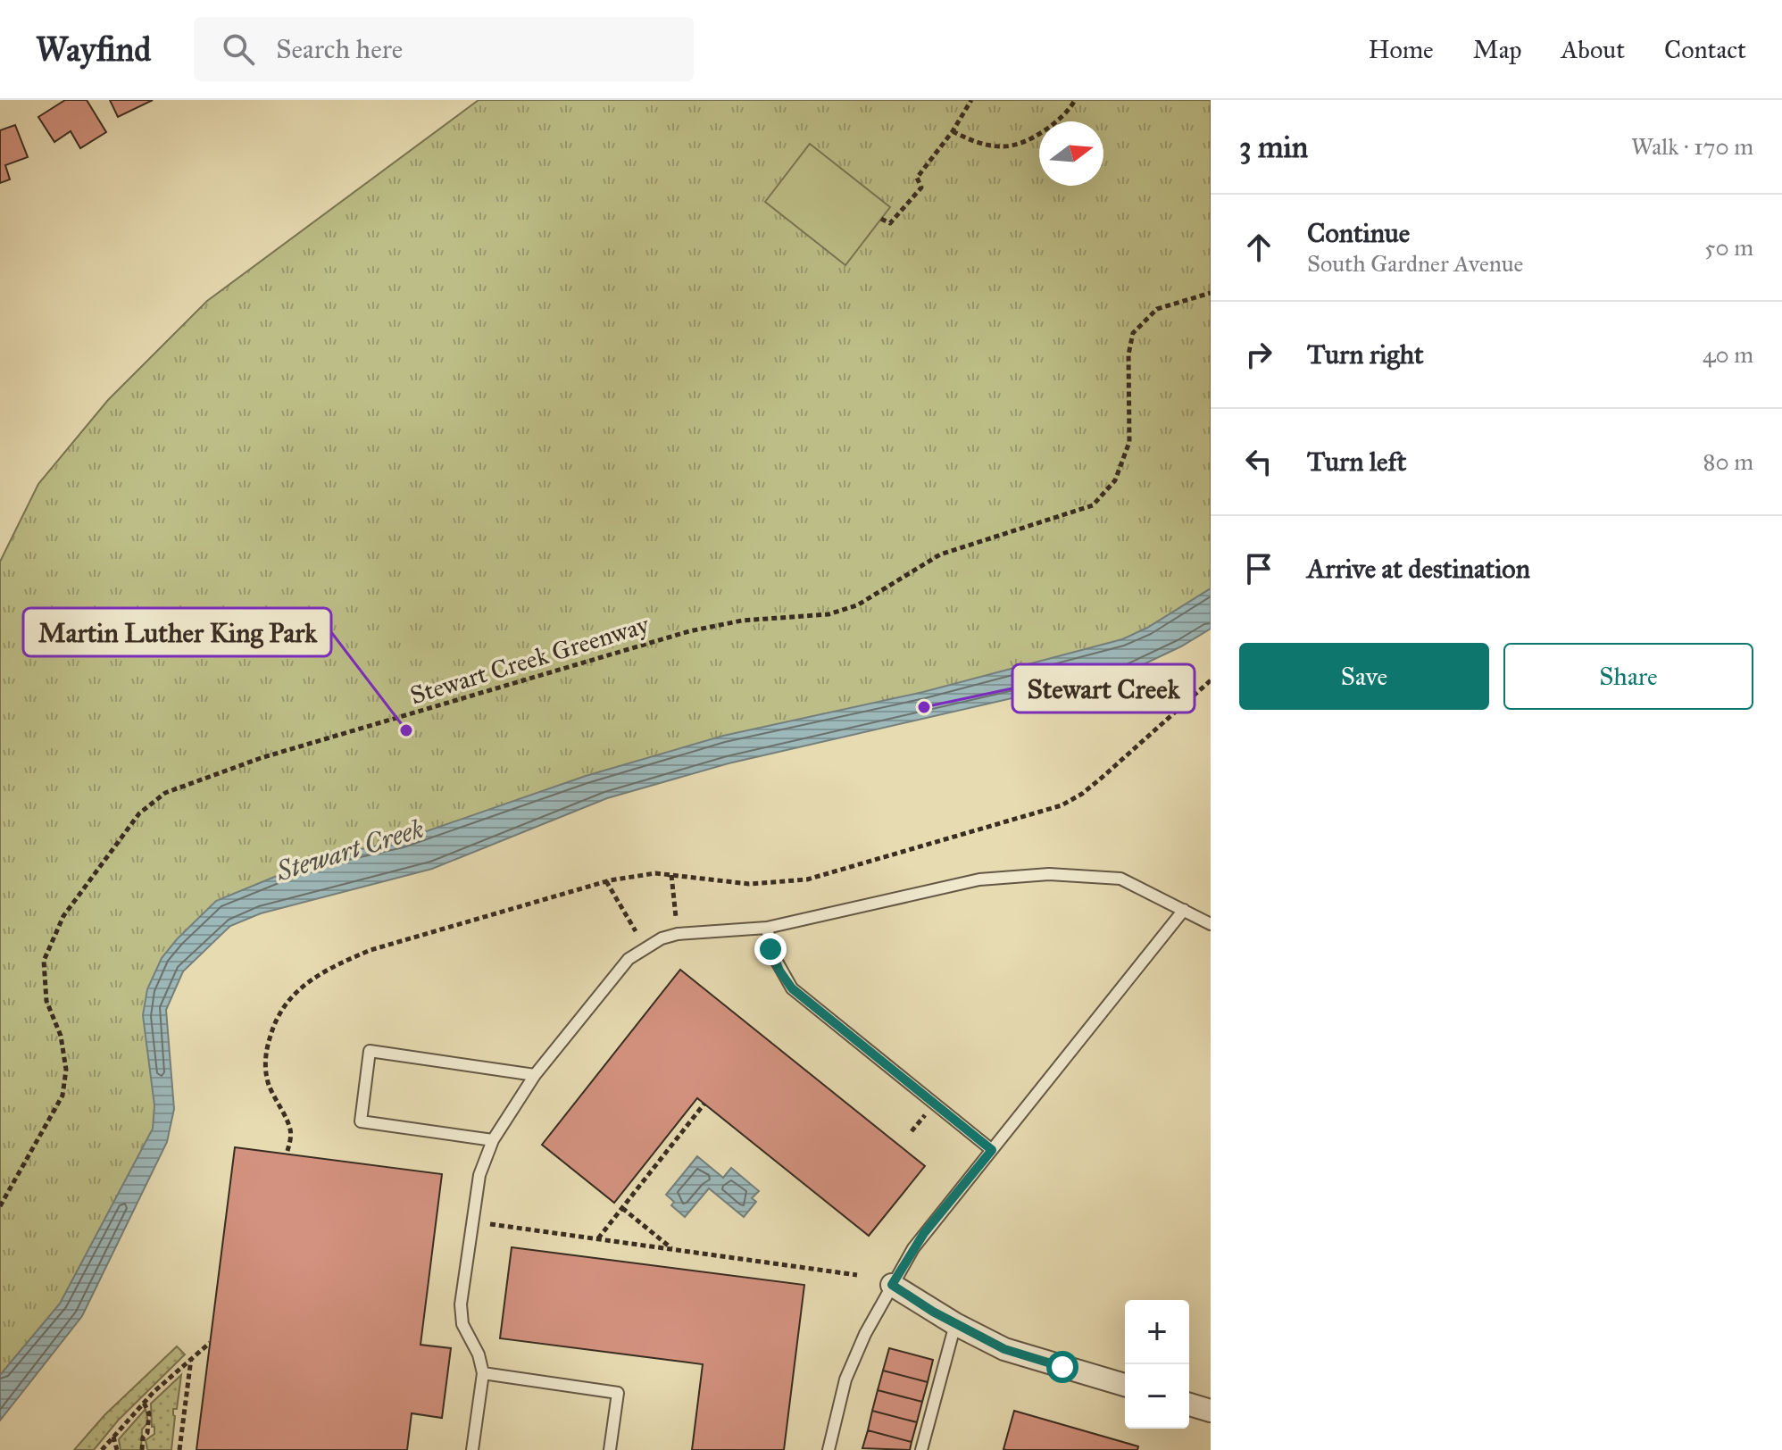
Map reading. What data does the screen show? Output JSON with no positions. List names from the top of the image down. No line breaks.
{"streets":{"path":["Stewart Creek Greenway"]},"water":["Stewart Creek"],"places":["Stewart Creek","Martin Luther King Park"],"north":"right","page":{"header":"Wayfind","search":"Search here","nav":["Home","Map","About","Contact"],"heading":["3 min","Walk · 170 m"],"list":[["Continue","South Gardner Avenue","50 m"],["Turn right","40 m"],["Turn left","80 m"],"Arrive at destination"],"buttons":["Save","Share"],"map_buttons":["+","−"]}}
